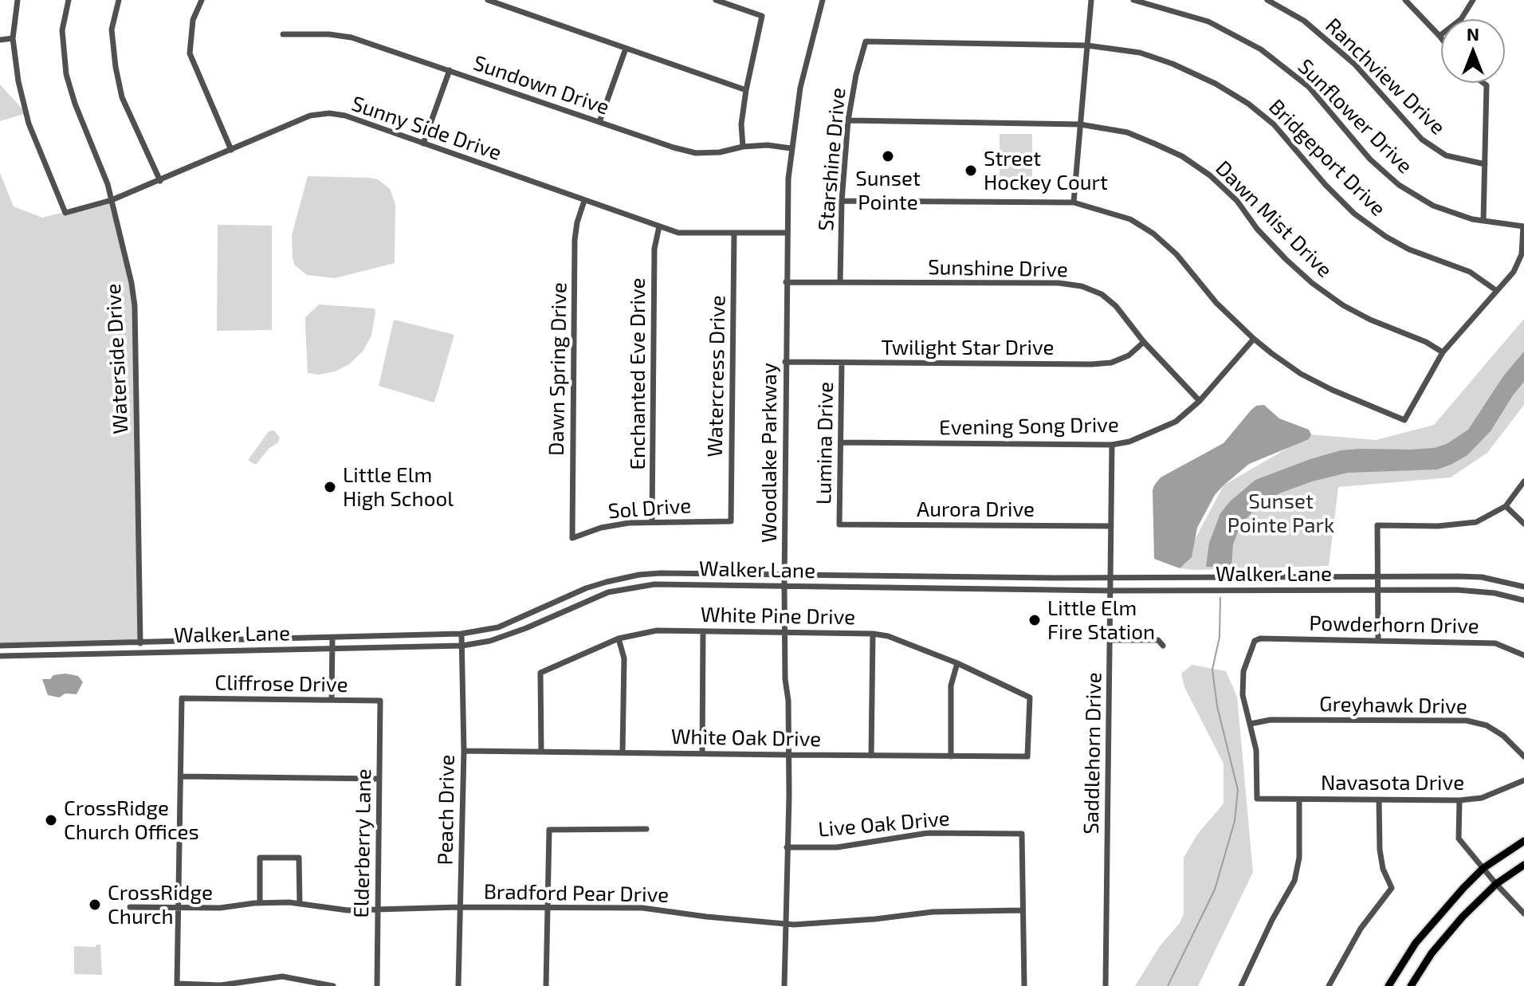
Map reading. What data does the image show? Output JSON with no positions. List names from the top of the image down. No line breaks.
{"streets":{"street":["Ranchview Drive","Sundown Drive","Sunflower Drive","Sunny Side Drive","Bridgeport Drive","Starshine Drive","Dawn Mist Drive","Sunshine Drive","Twilight Star Drive","Waterside Drive","Dawn Spring Drive","Enchanted Eve Drive","Watercress Drive","Evening Song Drive","Lumina Drive","Woodlake Parkway","Sol Drive","Aurora Drive","Walker Lane","White Pine Drive","Powderhorn Drive","Cliffrose Drive","Greyhawk Drive","White Oak Drive","Saddlehorn Drive","Navasota Drive","Peach Drive","Live Oak Drive","Elderberry Lane","Bradford Pear Drive"]},"crossings":[["Sundown Drive","Woodlake Parkway"],["Sunny Side Drive","Waterside Drive"],["Sunny Side Drive","Dawn Spring Drive"],["Sunny Side Drive","Enchanted Eve Drive"],["Sunny Side Drive","Watercress Drive"],["Sunny Side Drive","Woodlake Parkway"],["Bridgeport Drive","Starshine Drive"],["Starshine Drive","Dawn Mist Drive"],["Starshine Drive","Sunshine Drive"],["Sunshine Drive","Twilight Star Drive"],["Sunshine Drive","Evening Song Drive"],["Sunshine Drive","Woodlake Parkway"],["Twilight Star Drive","Lumina Drive"],["Twilight Star Drive","Woodlake Parkway"],["Waterside Drive","Walker Lane"],["Dawn Spring Drive","Sol Drive"],["Enchanted Eve Drive","Sol Drive"],["Watercress Drive","Sol Drive"],["Evening Song Drive","Lumina Drive"],["Evening Song Drive","Saddlehorn Drive"],["Lumina Drive","Aurora Drive"],["Woodlake Parkway","Walker Lane"],["Woodlake Parkway","White Pine Drive"],["Woodlake Parkway","White Oak Drive"],["Woodlake Parkway","Live Oak Drive"],["Woodlake Parkway","Bradford Pear Drive"],["Aurora Drive","Saddlehorn Drive"],["Walker Lane","Saddlehorn Drive"],["Walker Lane","Peach Drive"],["White Pine Drive","White Oak Drive"],["Powderhorn Drive","Greyhawk Drive"],["Powderhorn Drive","Navasota Drive"],["Cliffrose Drive","Elderberry Lane"],["Greyhawk Drive","Navasota Drive"],["White Oak Drive","Peach Drive"],["Peach Drive","Bradford Pear Drive"],["Live Oak Drive","Bradford Pear Drive"],["Elderberry Lane","Bradford Pear Drive"]],"parks":["Sunset Pointe Park"],"places":["Sunset Pointe","Street Hockey Court","Little Elm High School","Little Elm Fire Station","CrossRidge Church Offices","CrossRidge Church"],"north":"top"}
